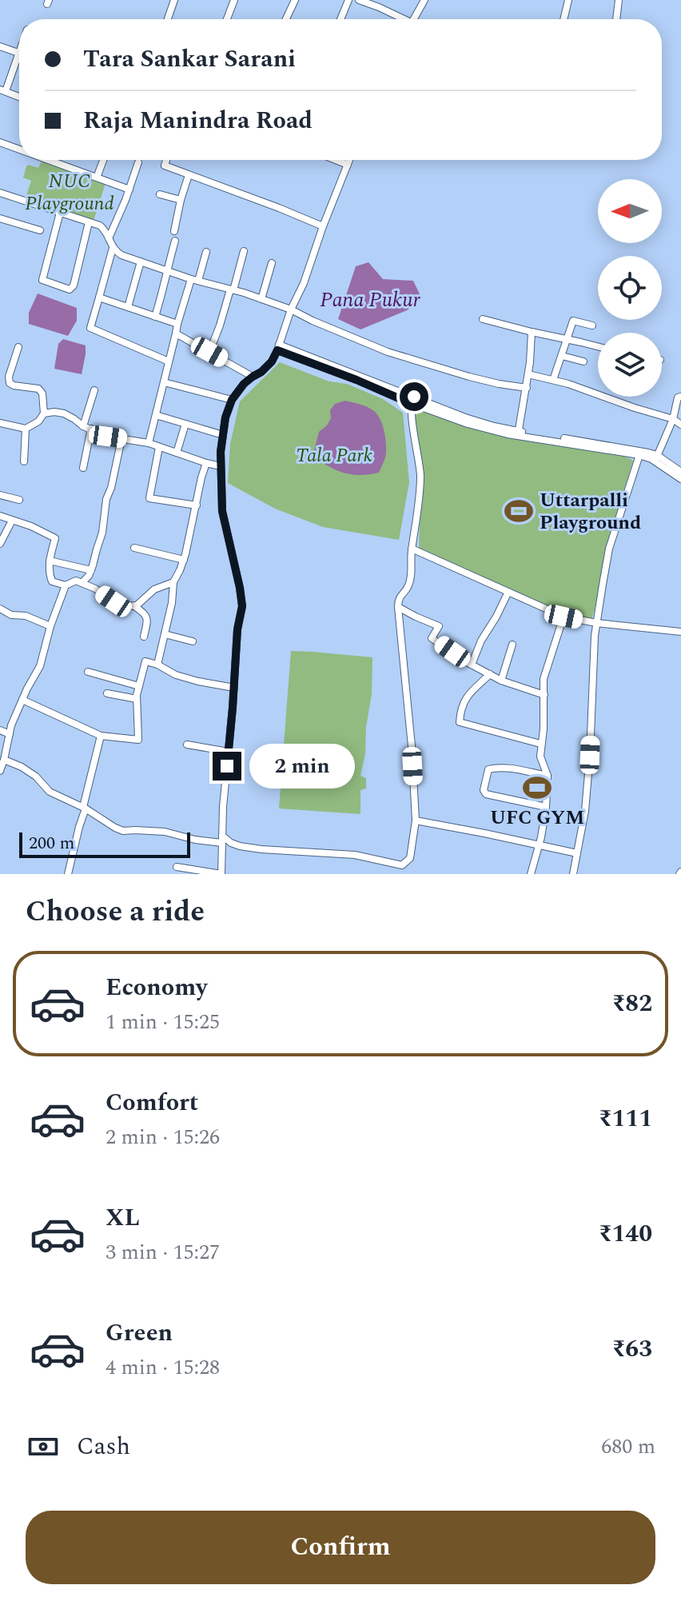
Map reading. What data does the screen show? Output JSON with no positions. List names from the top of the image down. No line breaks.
{"water":["Pana Pukur"],"parks":["NUC Playground","Tala Park"],"places":{"sports":["Uttarpalli Playground","UFC GYM"]},"scale_bar":"200 m","north":"left","page":{"banner":["Tara Sankar Sarani","Raja Manindra Road"],"bubble":"2 min","scale":"200 m","heading":"Choose a ride","list":[{"name":"Economy","note":"1 min · 15:25","value":"₹82"},{"name":"Comfort","note":"2 min · 15:26","value":"₹111"},{"name":"XL","note":"3 min · 15:27","value":"₹140"},{"name":"Green","note":"4 min · 15:28","value":"₹63"}],"pay":["Cash","680 m"],"buttons":"Confirm"}}
